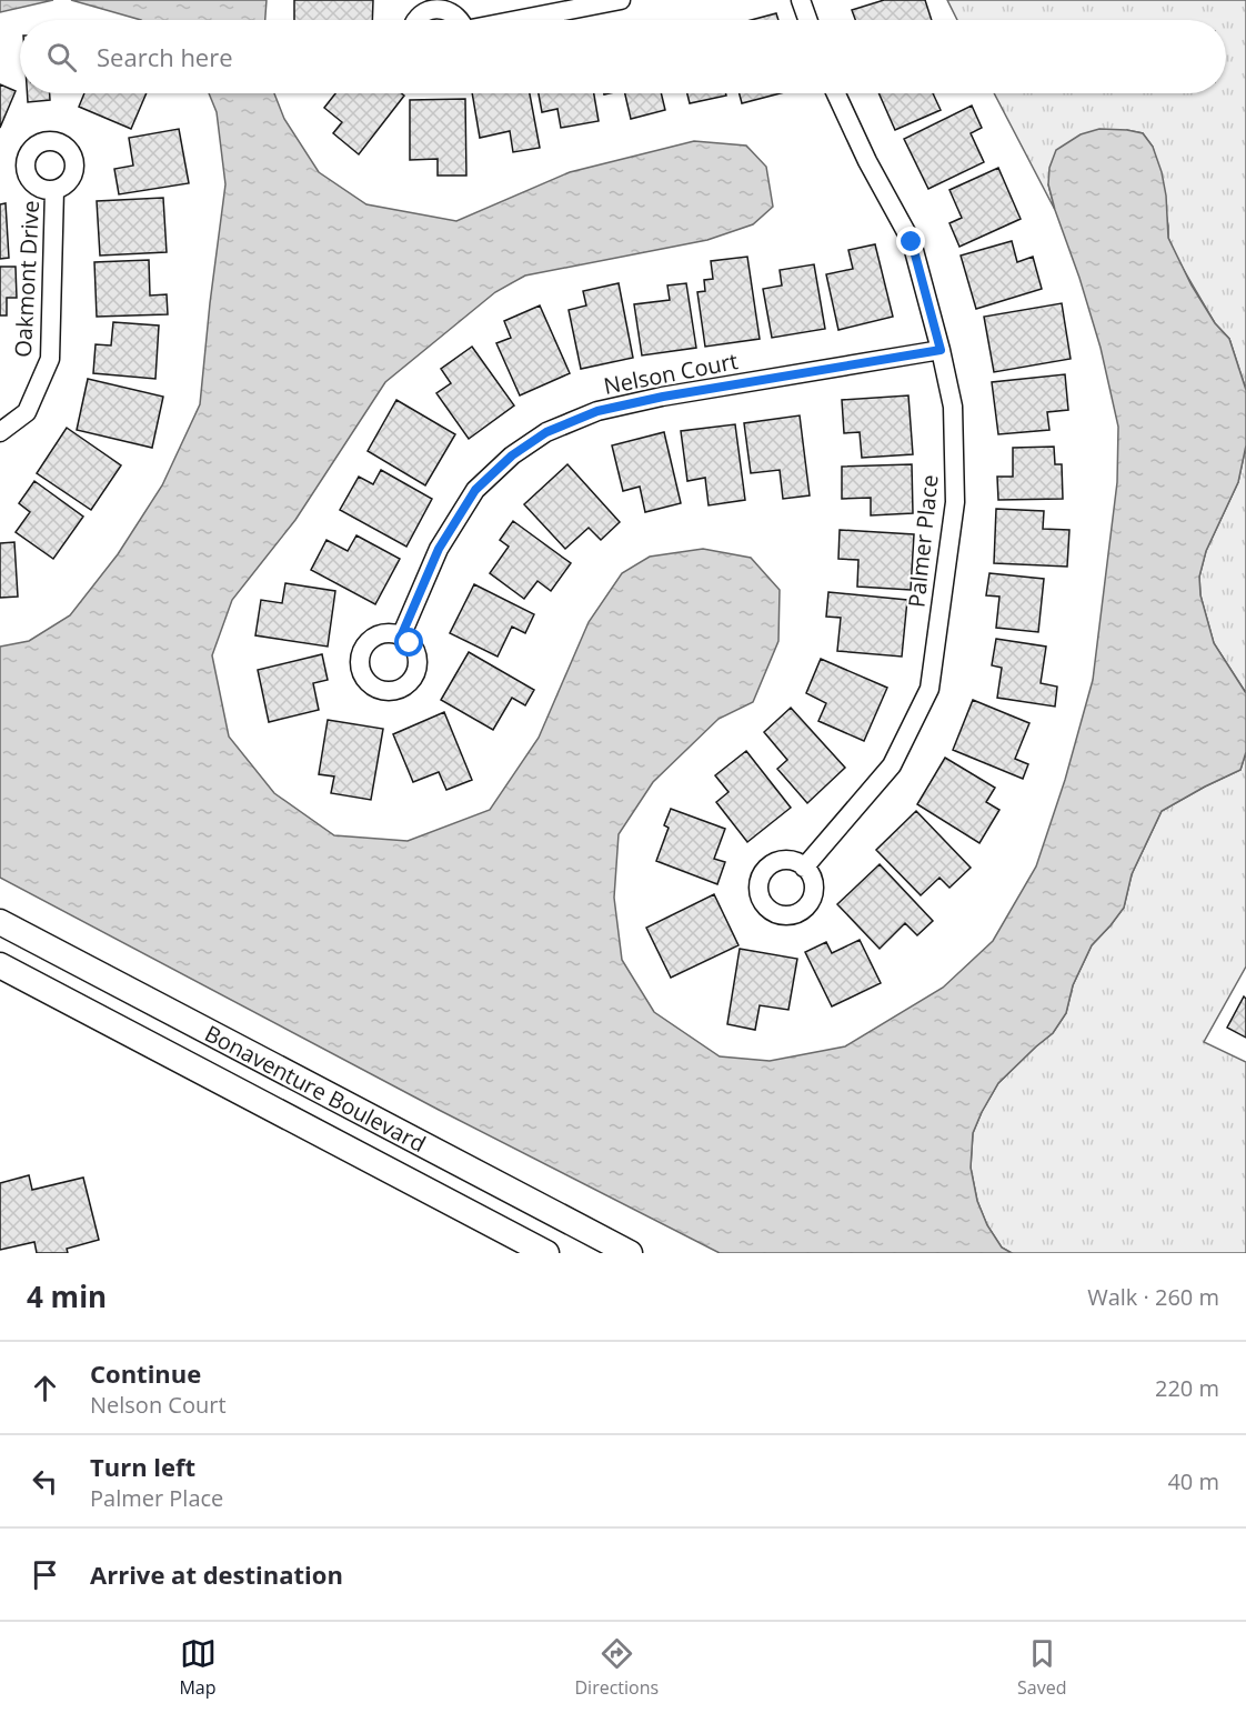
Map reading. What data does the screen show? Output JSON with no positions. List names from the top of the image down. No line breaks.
{"streets":{"main road":["Bonaventure Boulevard"],"street":["Oakmont Drive","Nelson Court","Palmer Place"]},"crossings":[["Nelson Court","Palmer Place"]],"page":{"search":"Search here","heading":["4 min","Walk · 260 m"],"list":[["Continue","Nelson Court","220 m"],["Turn left","Palmer Place","40 m"],"Arrive at destination"],"nav":["Map","Directions","Saved"]}}
